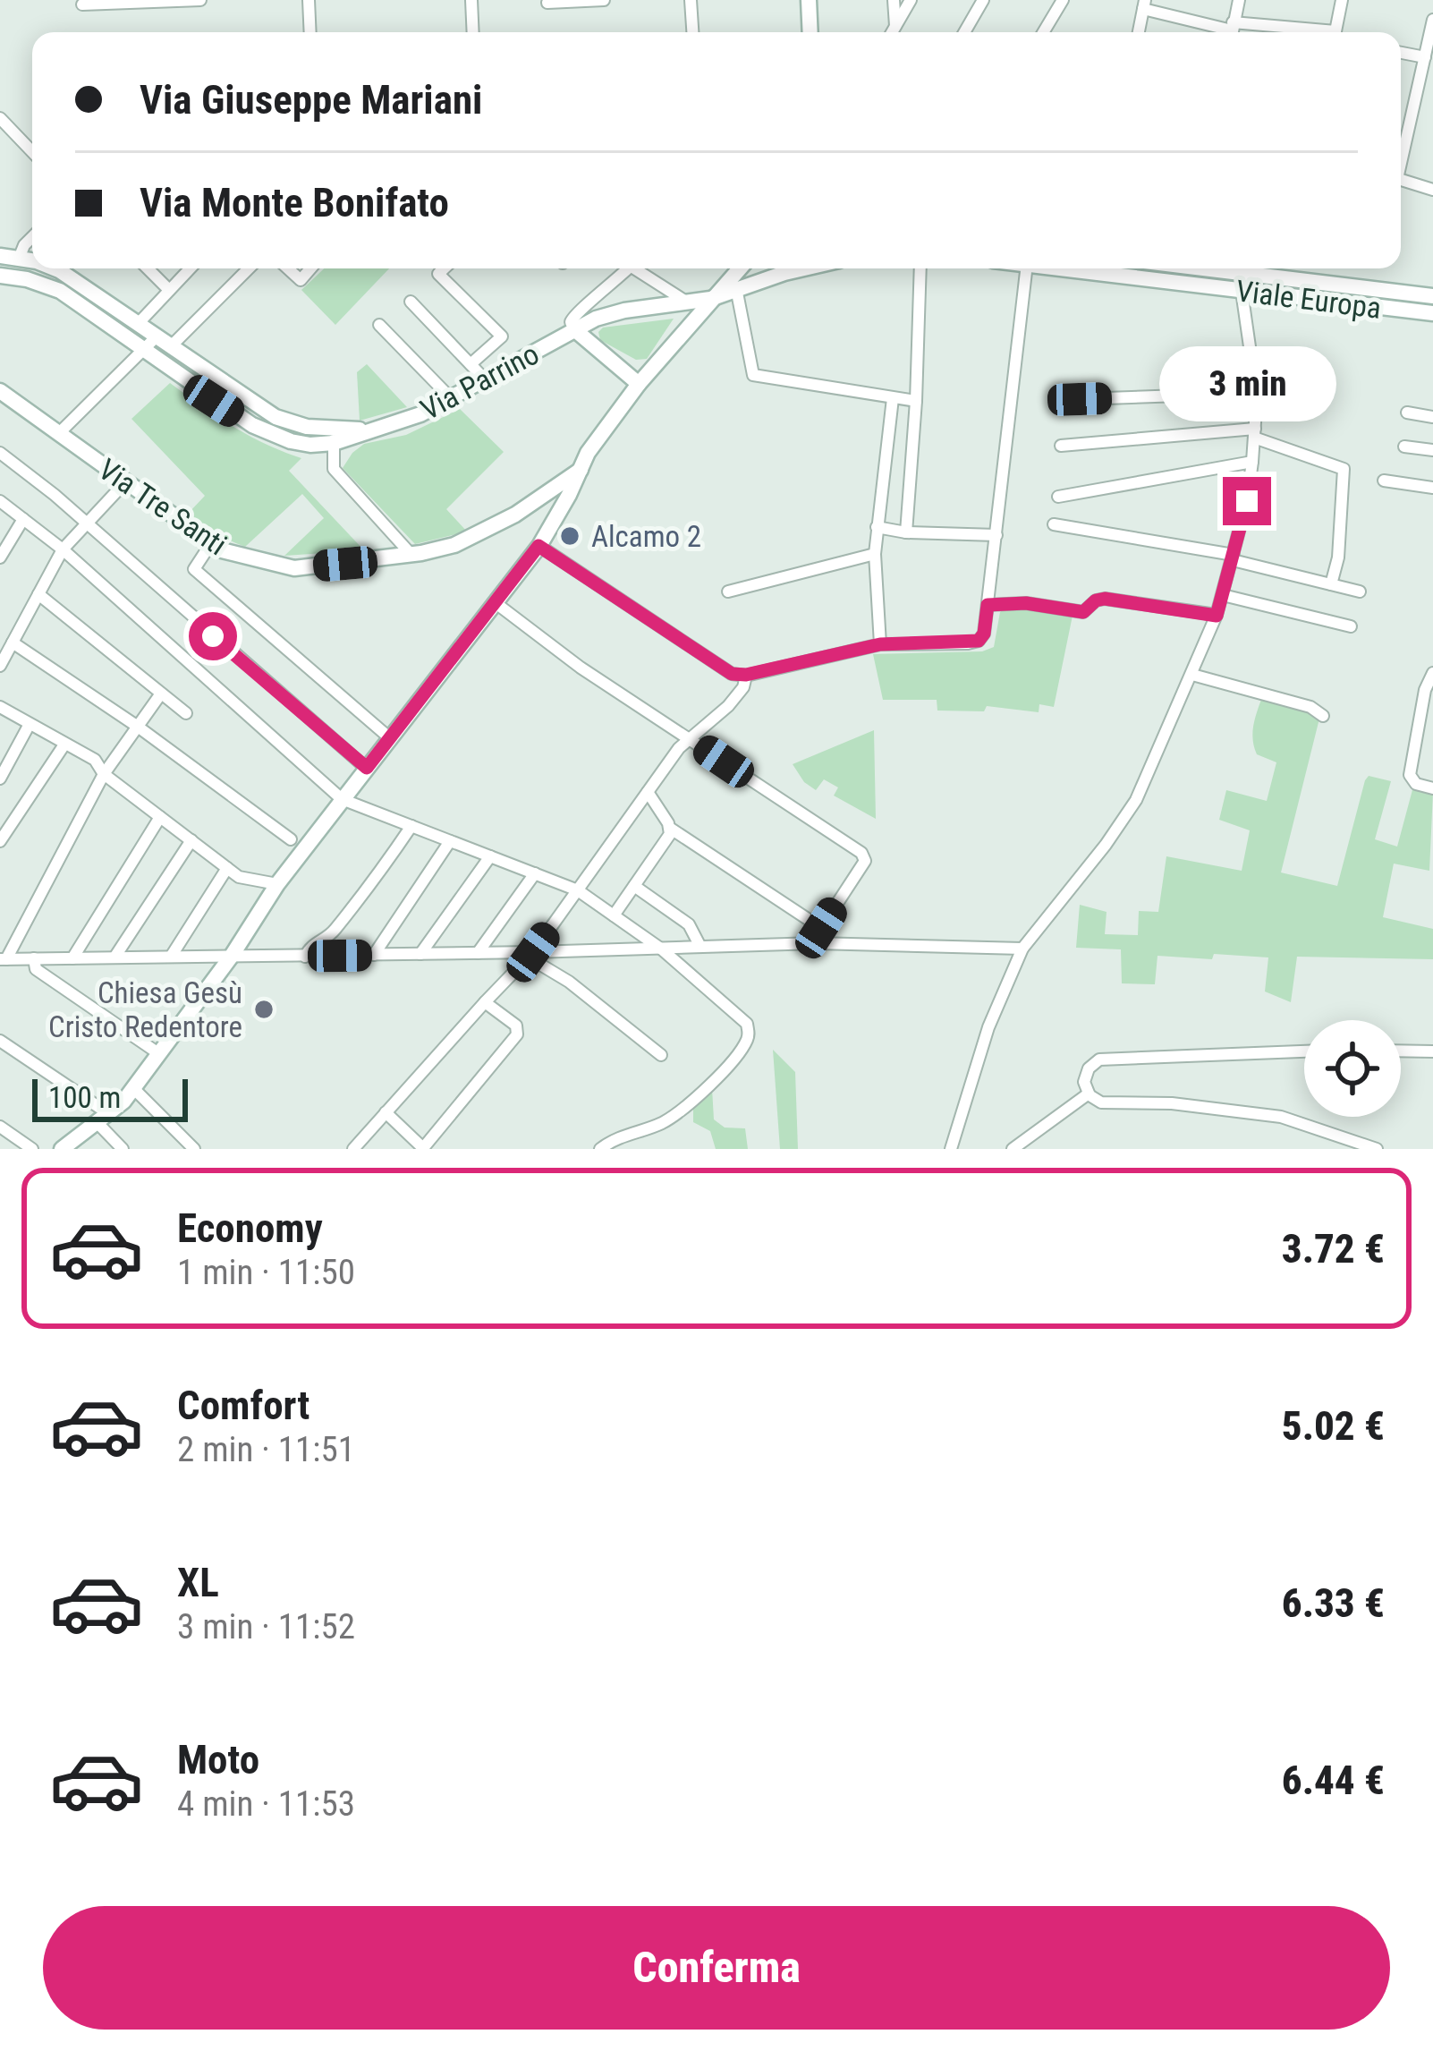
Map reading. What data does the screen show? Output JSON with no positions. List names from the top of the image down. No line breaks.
{"streets":{"street":["Viale Europa","Via Parrino","Via Tre Santi"]},"places":["Alcamo 2","Chiesa Gesù Cristo Redentore"],"scale_bar":"100 m","page":{"banner":["Via Giuseppe Mariani","Via Monte Bonifato"],"bubble":"3 min","scale":"100 m","list":[{"name":"Economy","note":"1 min · 11:50","value":"3.72 €"},{"name":"Comfort","note":"2 min · 11:51","value":"5.02 €"},{"name":"XL","note":"3 min · 11:52","value":"6.33 €"},{"name":"Moto","note":"4 min · 11:53","value":"6.44 €"}],"buttons":"Conferma"}}
